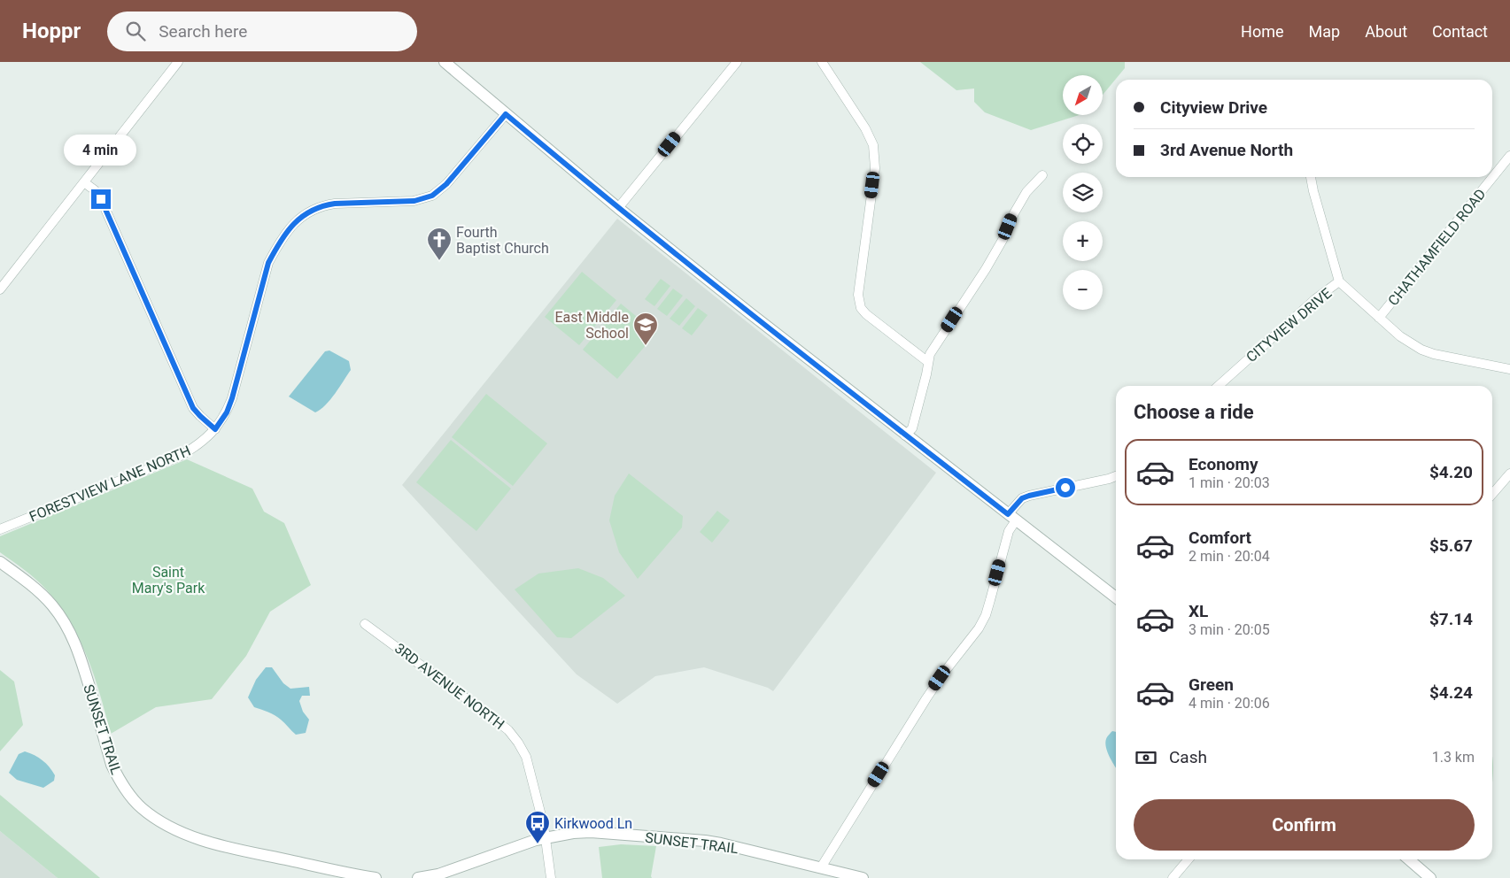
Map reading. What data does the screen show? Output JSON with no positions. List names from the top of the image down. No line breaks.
{"streets":{"street":["CHATHAMFIELD ROAD","CITYVIEW DRIVE","FORESTVIEW LANE NORTH","3RD AVENUE NORTH","SUNSET TRAIL"]},"crossings":[["3RD AVENUE NORTH","SUNSET TRAIL"]],"parks":["Saint Mary's Park"],"places":{"church":["Fourth Baptist Church"],"school or university":["East Middle School"],"bus stop":["Kirkwood Ln"]},"north":"bottom left","page":{"header":"Hoppr","search":"Search here","nav":["Home","Map","About","Contact"],"map_buttons":["+","−"],"banner":["Cityview Drive","3rd Avenue North"],"bubble":"4 min","heading":"Choose a ride","list":[{"name":"Economy","note":"1 min · 20:03","value":"$4.20"},{"name":"Comfort","note":"2 min · 20:04","value":"$5.67"},{"name":"XL","note":"3 min · 20:05","value":"$7.14"},{"name":"Green","note":"4 min · 20:06","value":"$4.24"}],"pay":["Cash","1.3 km"],"buttons":"Confirm"}}
